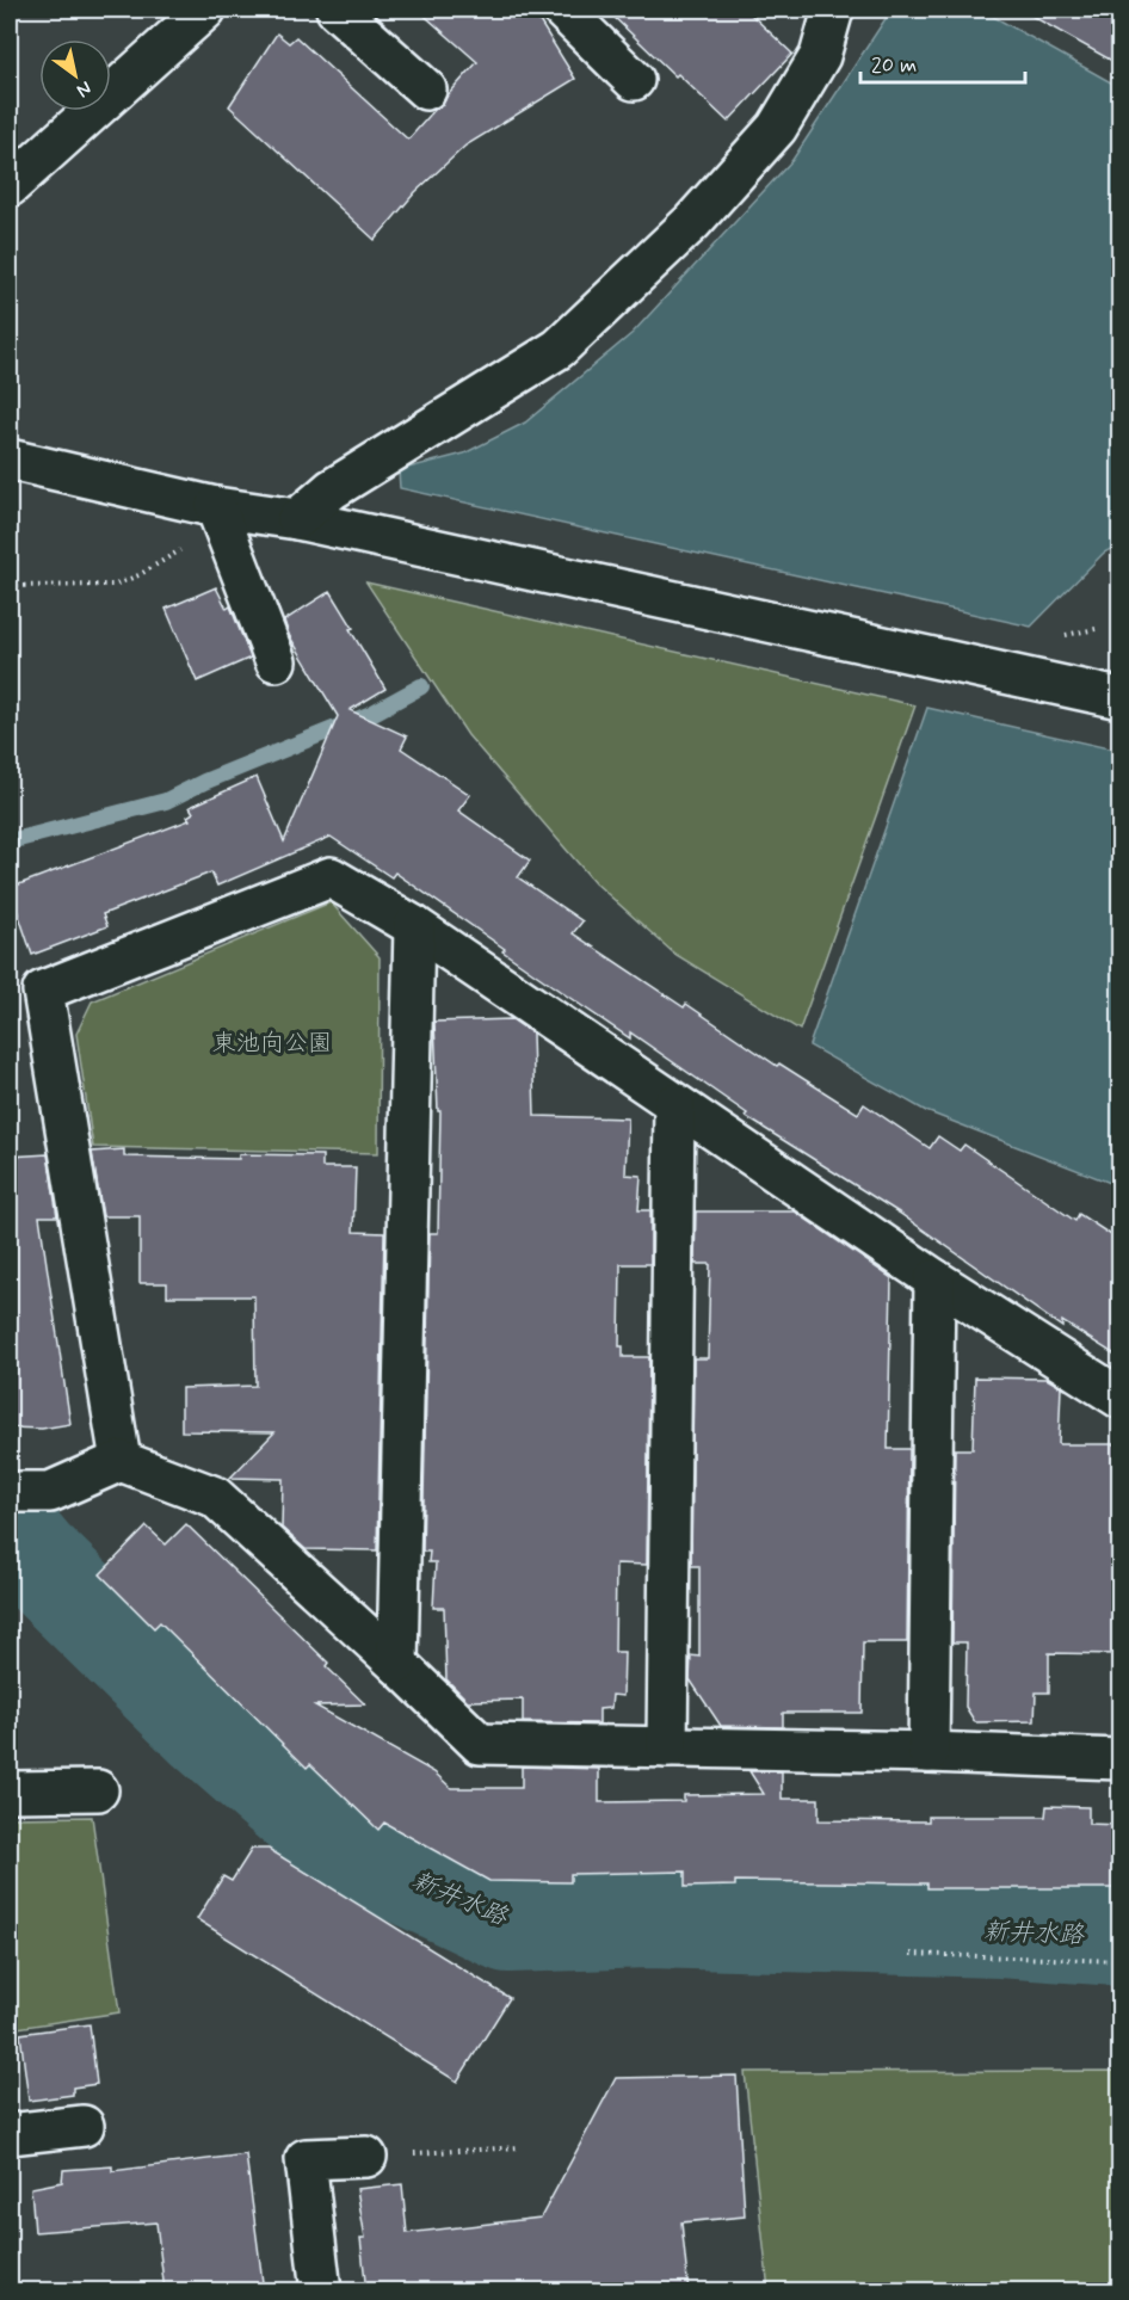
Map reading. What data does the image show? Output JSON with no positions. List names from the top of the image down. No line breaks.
{"water":["新井水路"],"parks":["東池向公園"],"scale_bar":"20 m","north":"bottom right"}
